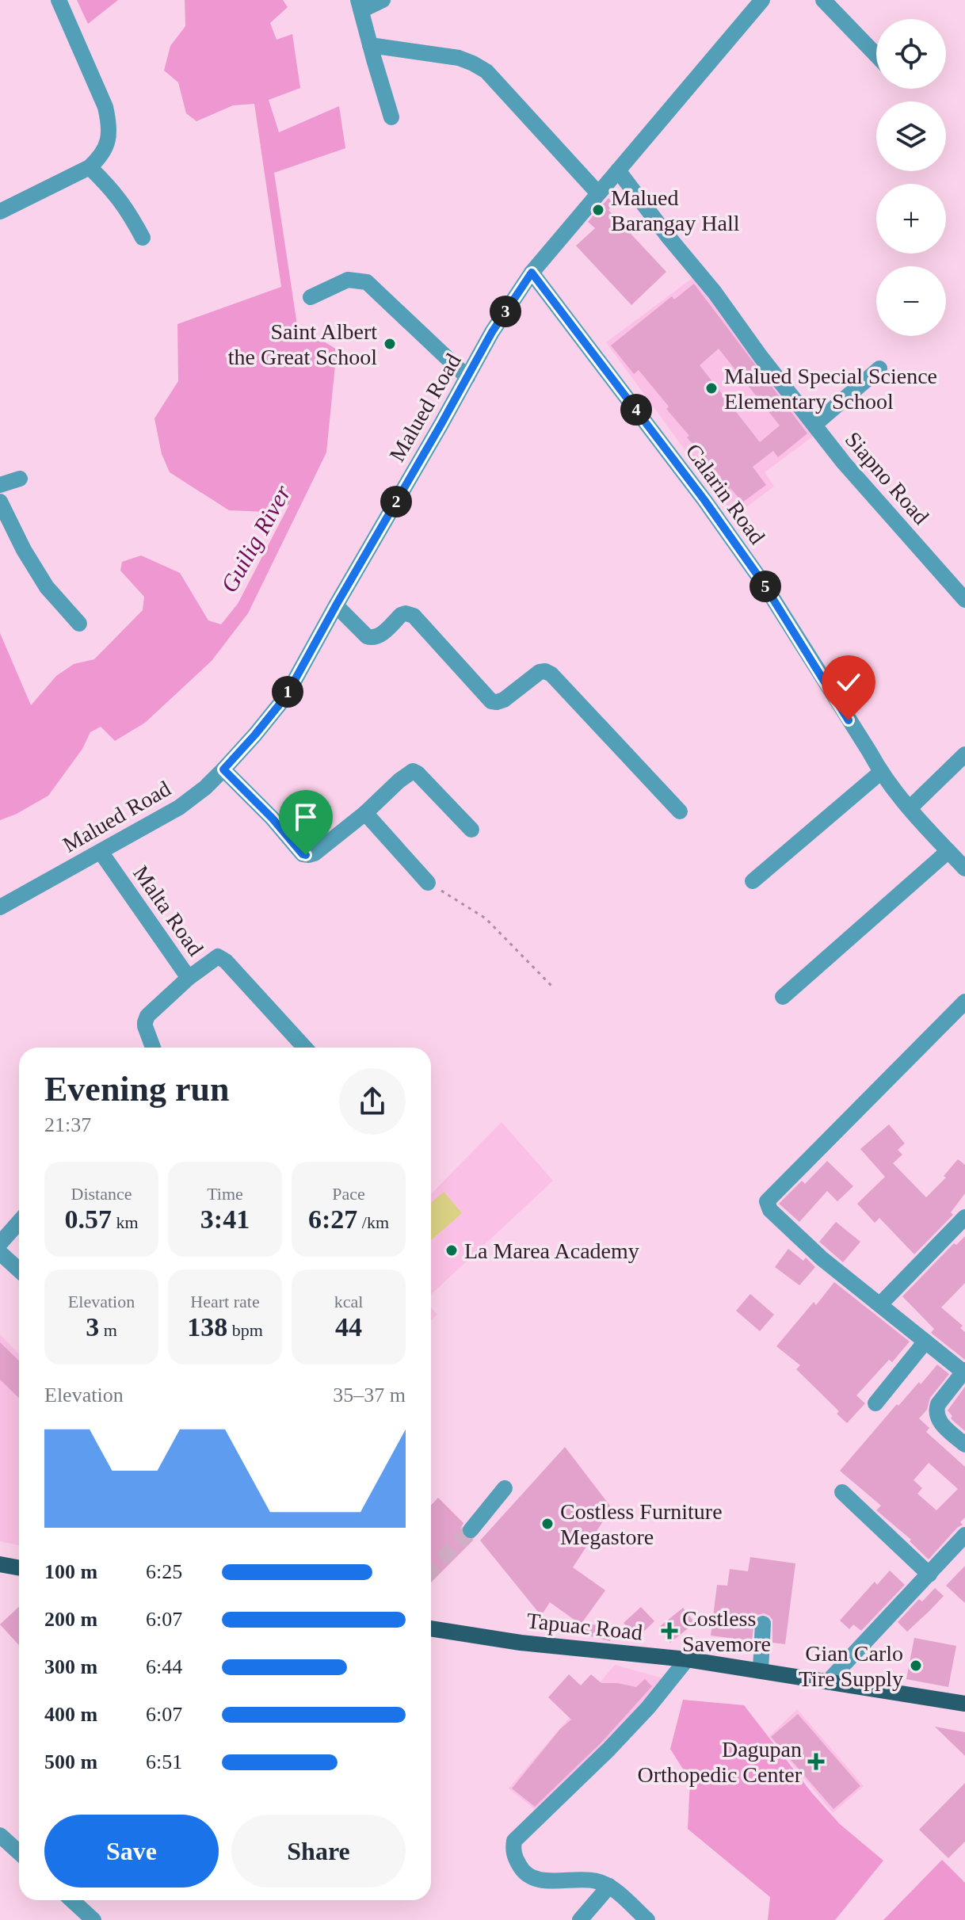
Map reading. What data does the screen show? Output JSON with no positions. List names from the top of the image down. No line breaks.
{"streets":{"main road":["Tapuac Road"],"street":["Malued Road","Siapno Road","Calarin Road","Malta Road"]},"crossings":[["Malued Road","Siapno Road"],["Malued Road","Calarin Road"],["Malued Road","Malta Road"]],"water":["Guilig River"],"places":{"other":["Malued Barangay Hall","Saint Albert the Great School","Malued Special Science Elementary School","La Marea Academy","Costless Furniture Megastore","Gian Carlo Tire Supply"],"health":["Costless Savemore","Dagupan Orthopedic Center"]},"page":{"map_buttons":["+","−"],"pins":["3","4","2","5","1"],"heading":["Evening run","21:37"],"stats":[["Distance","0.57 km"],["Time","3:41"],["Pace","6:27 /km"],["Elevation","3 m"],["Heart rate","138 bpm"],["kcal","44"]],"chart":["Elevation","35–37 m"],"list":[{"name":"100 m","note":"6:25"},{"name":"200 m","note":"6:07"},{"name":"300 m","note":"6:44"},{"name":"400 m","note":"6:07"},{"name":"500 m","note":"6:51"}],"buttons":["Save","Share"]}}
